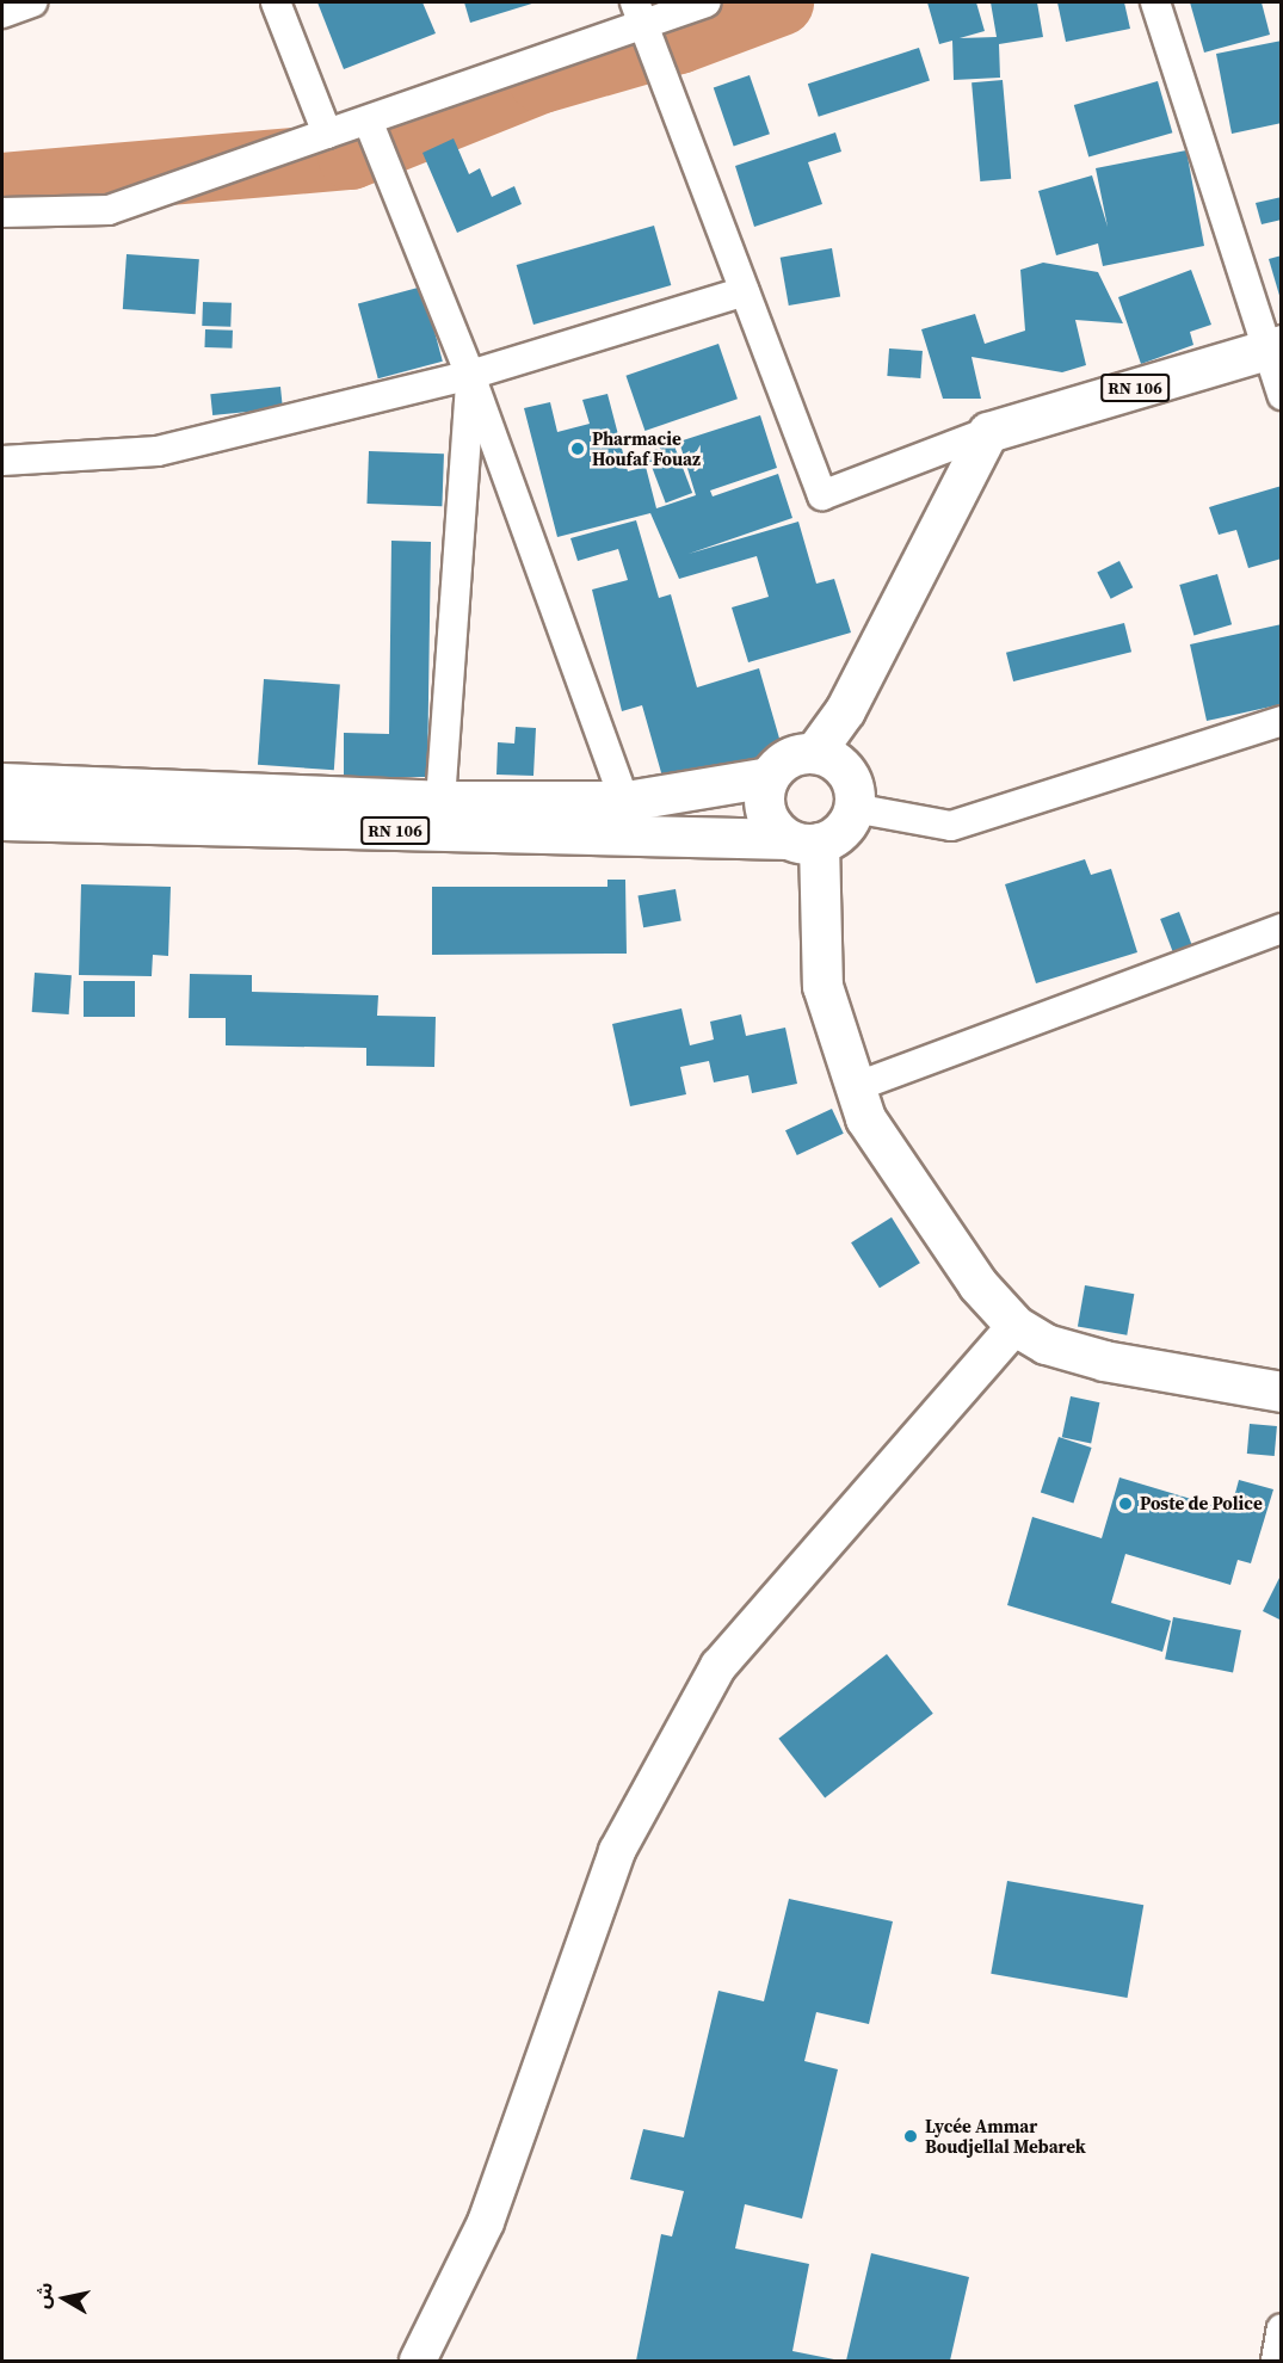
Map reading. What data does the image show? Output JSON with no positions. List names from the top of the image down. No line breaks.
{"streets":{"main road":["RN 106"]},"places":["Pharmacie Houfaf Fouaz","Poste de Police","Lycée Ammar Boudjellal Mebarek"],"north":"left"}
